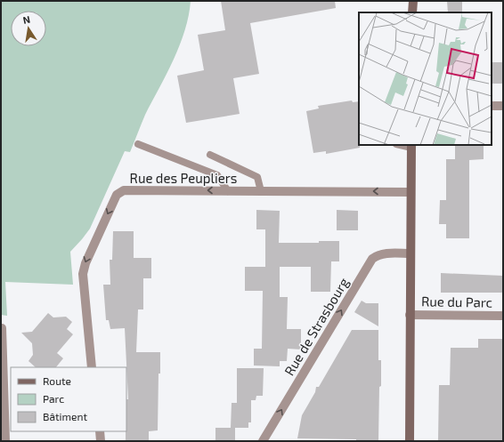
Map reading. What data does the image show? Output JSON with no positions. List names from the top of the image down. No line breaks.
{"streets":{"street":["Rue des Peupliers","Rue du Parc","Rue de Strasbourg"]},"one_way":["Rue de Strasbourg"],"legend":["Route","Parc","Bâtiment"],"north":"top"}
